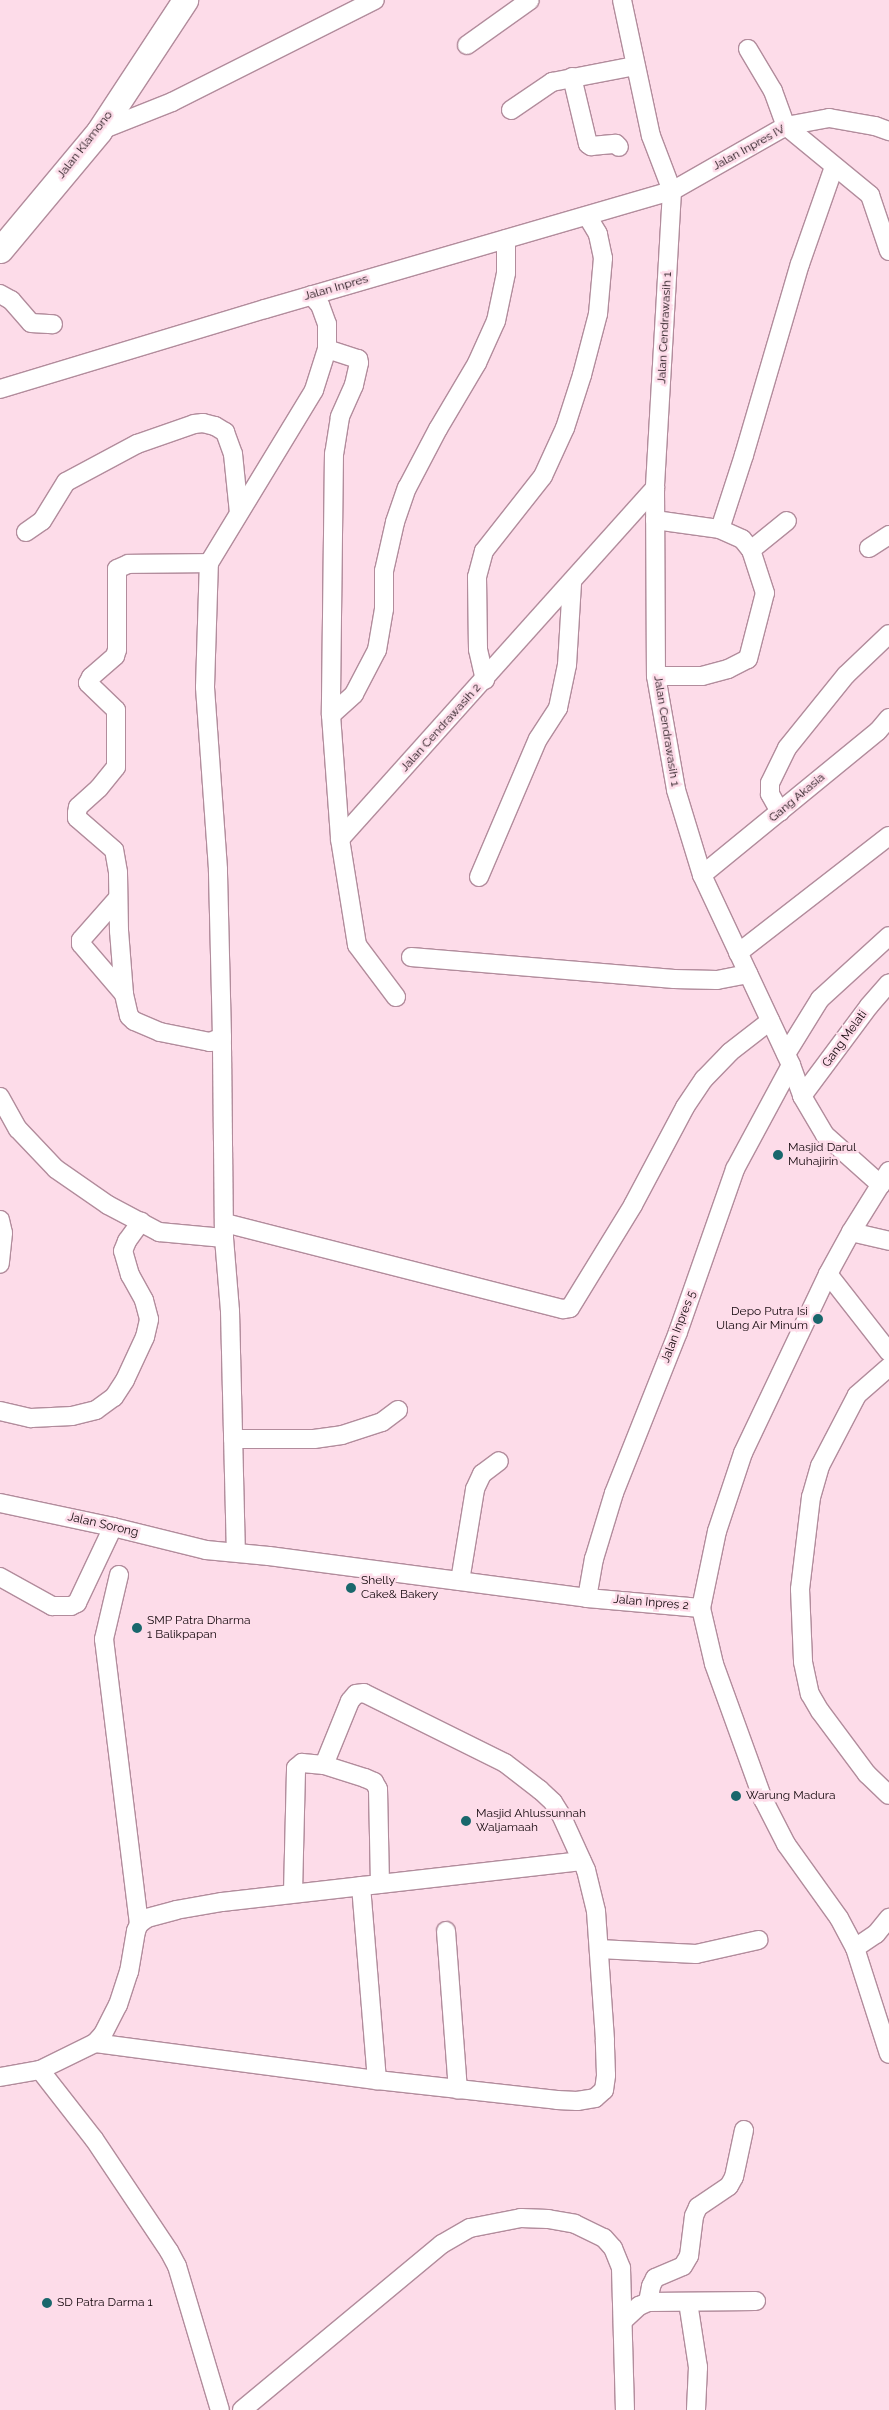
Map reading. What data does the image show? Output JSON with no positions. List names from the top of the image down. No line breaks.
{"streets":{"main road":["Jalan Klamono"],"street":["Jalan Inpres IV","Jalan Inpres","Jalan Cendrawasih 1","Jalan Cendrawasih 2","Gang Akasia","Gang Melati","Jalan Inpres 5","Jalan Sorong","Jalan Inpres 2"]},"crossings":[["Jalan Inpres IV","Jalan Inpres"],["Jalan Inpres IV","Jalan Cendrawasih 1"],["Jalan Inpres","Jalan Cendrawasih 1"],["Jalan Cendrawasih 1","Jalan Cendrawasih 2"],["Jalan Cendrawasih 1","Gang Akasia"],["Jalan Cendrawasih 1","Gang Melati"],["Jalan Cendrawasih 1","Jalan Inpres 5"],["Jalan Inpres 5","Jalan Inpres 2"],["Jalan Sorong","Jalan Inpres 2"]],"places":["Masjid Darul Muhajirin","Depo Putra Isi Ulang Air Minum","Shelly Cake& Bakery","SMP Patra Dharma 1 Balikpapan","Warung Madura","Masjid Ahlussunnah Waljamaah","SD Patra Darma 1"]}
